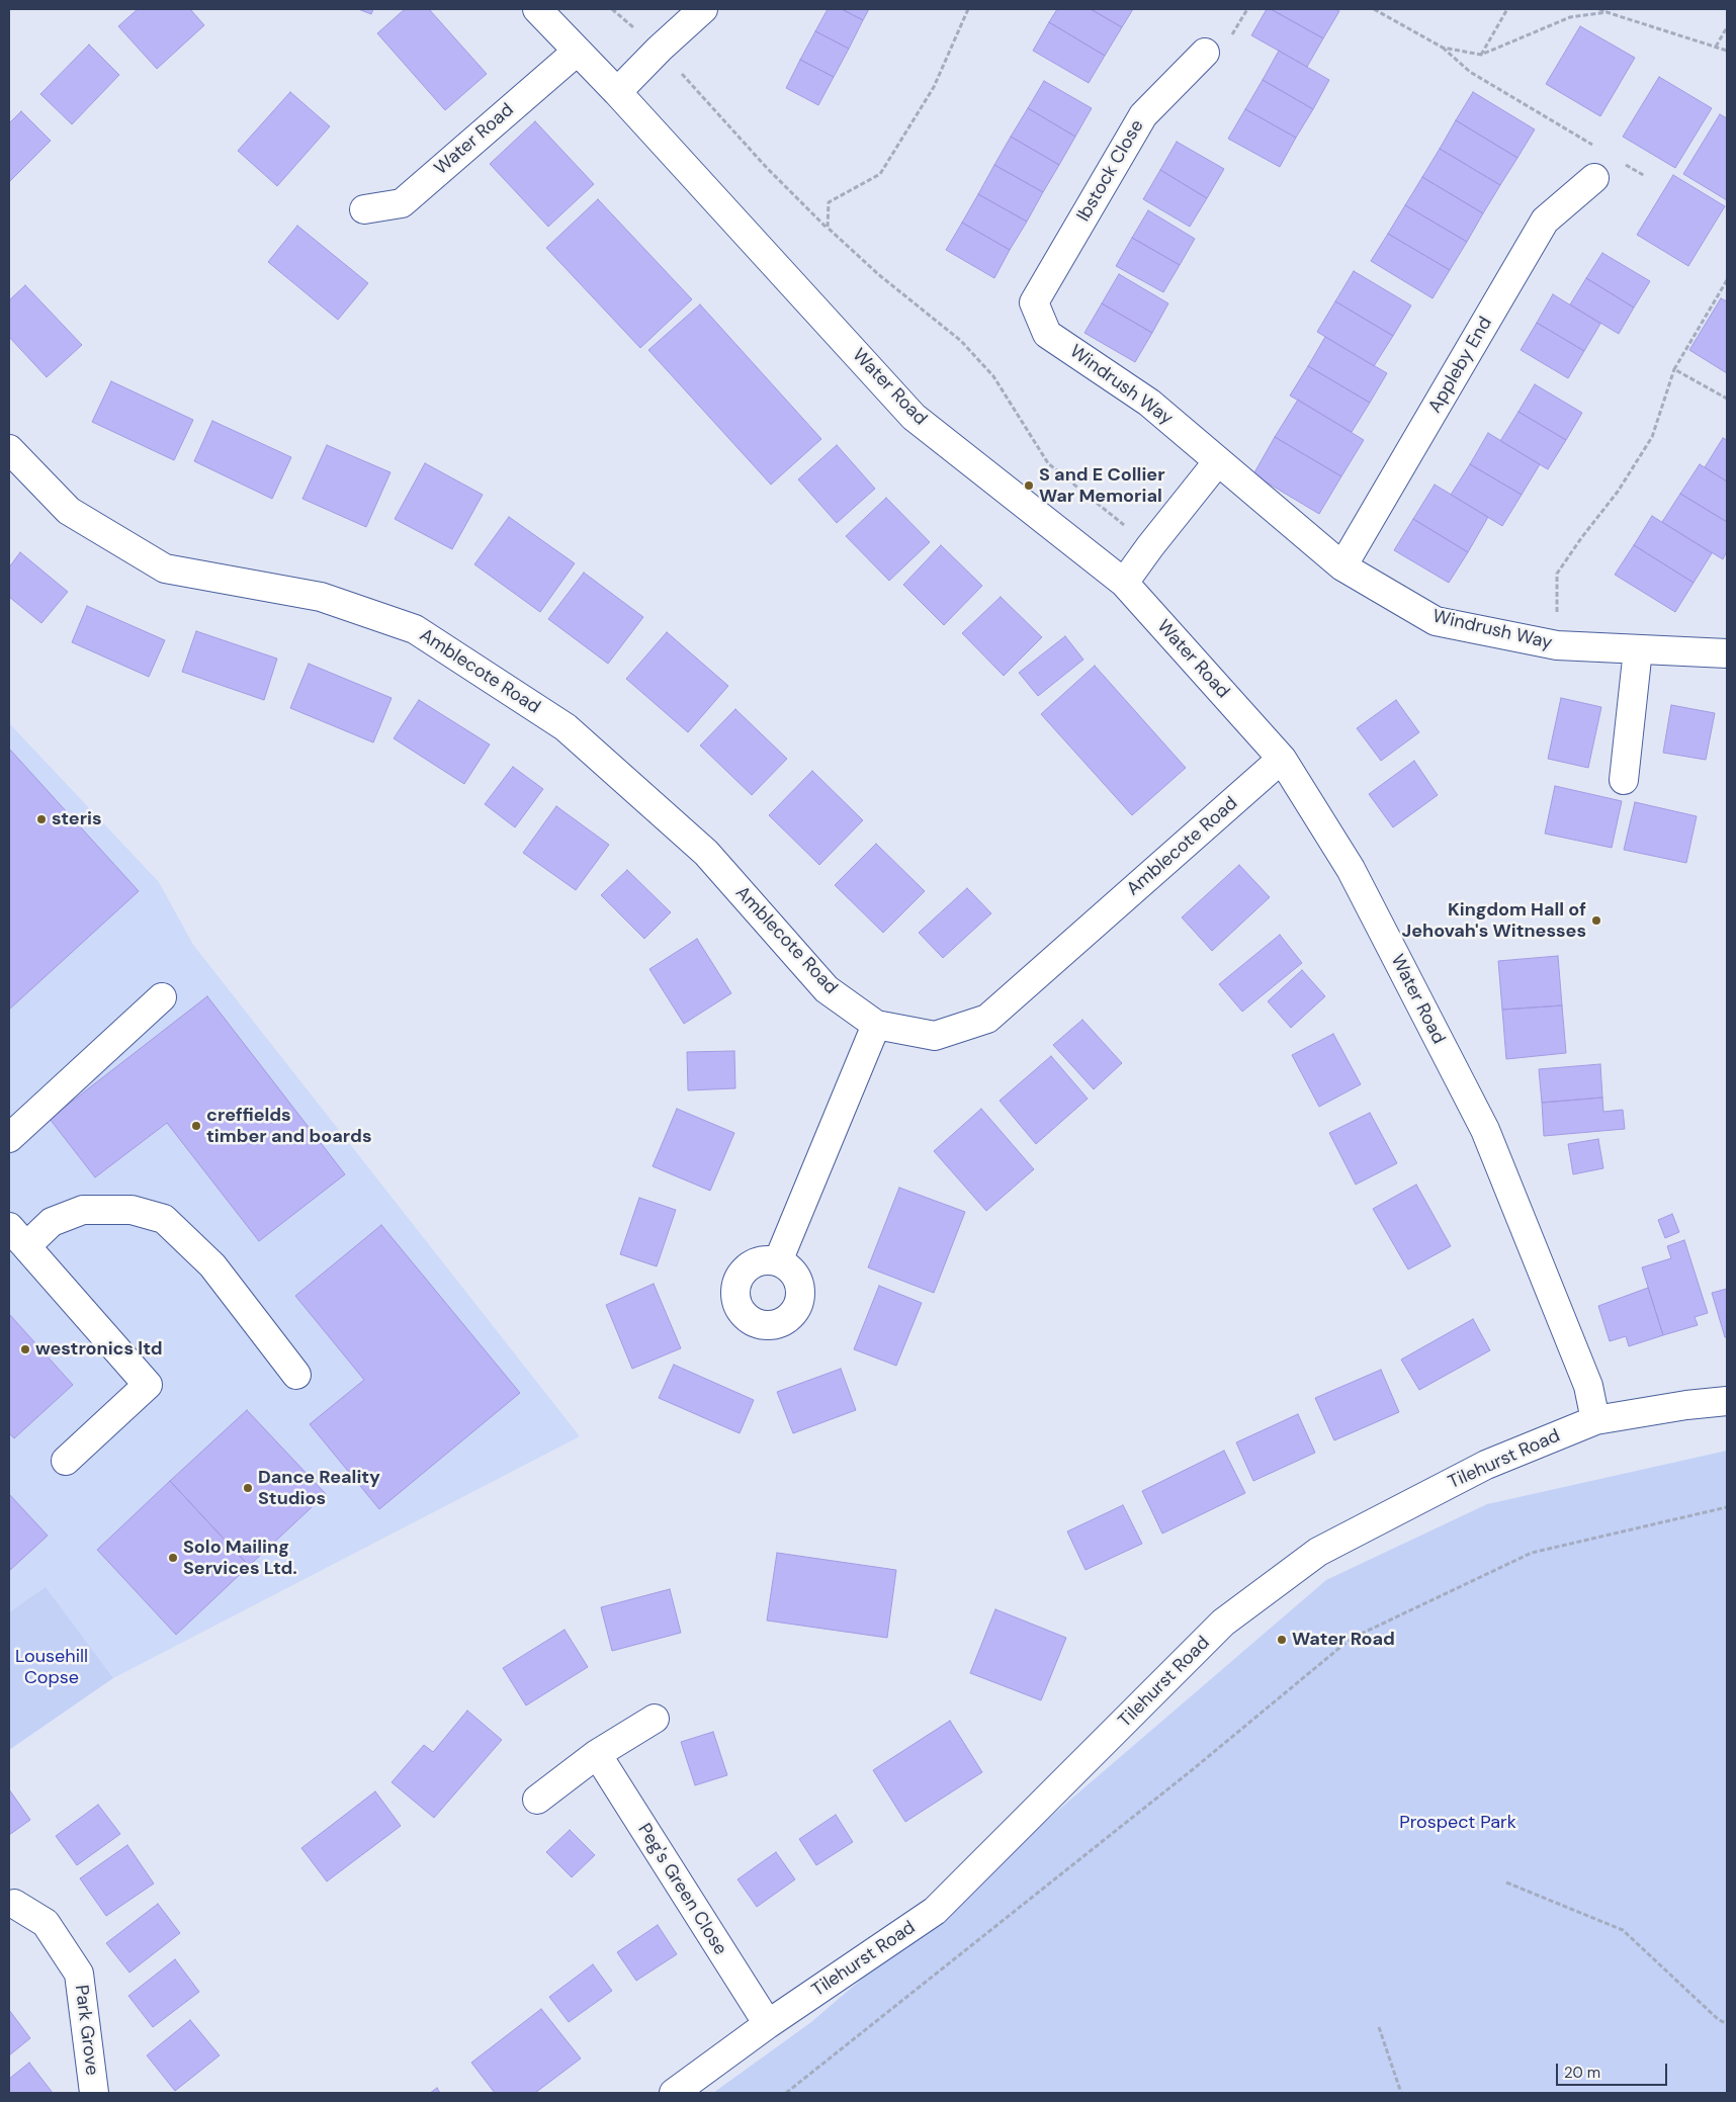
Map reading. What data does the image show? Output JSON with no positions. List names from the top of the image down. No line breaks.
{"streets":{"street":["Water Road","Ibstock Close","Appleby End","Windrush Way","Amblecote Road","Tilehurst Road","Peg's Green Close","Park Grove"]},"crossings":[["Water Road","Amblecote Road"],["Water Road","Tilehurst Road"],["Ibstock Close","Windrush Way"],["Appleby End","Windrush Way"],["Tilehurst Road","Peg's Green Close"]],"parks":["Lousehill Copse","Prospect Park"],"places":["S and E Collier War Memorial","steris","Kingdom Hall of Jehovah's Witnesses","creffields timber and boards","westronics ltd","Dance Reality Studios","Solo Mailing Services Ltd.","Water Road"],"scale_bar":"20 m"}
